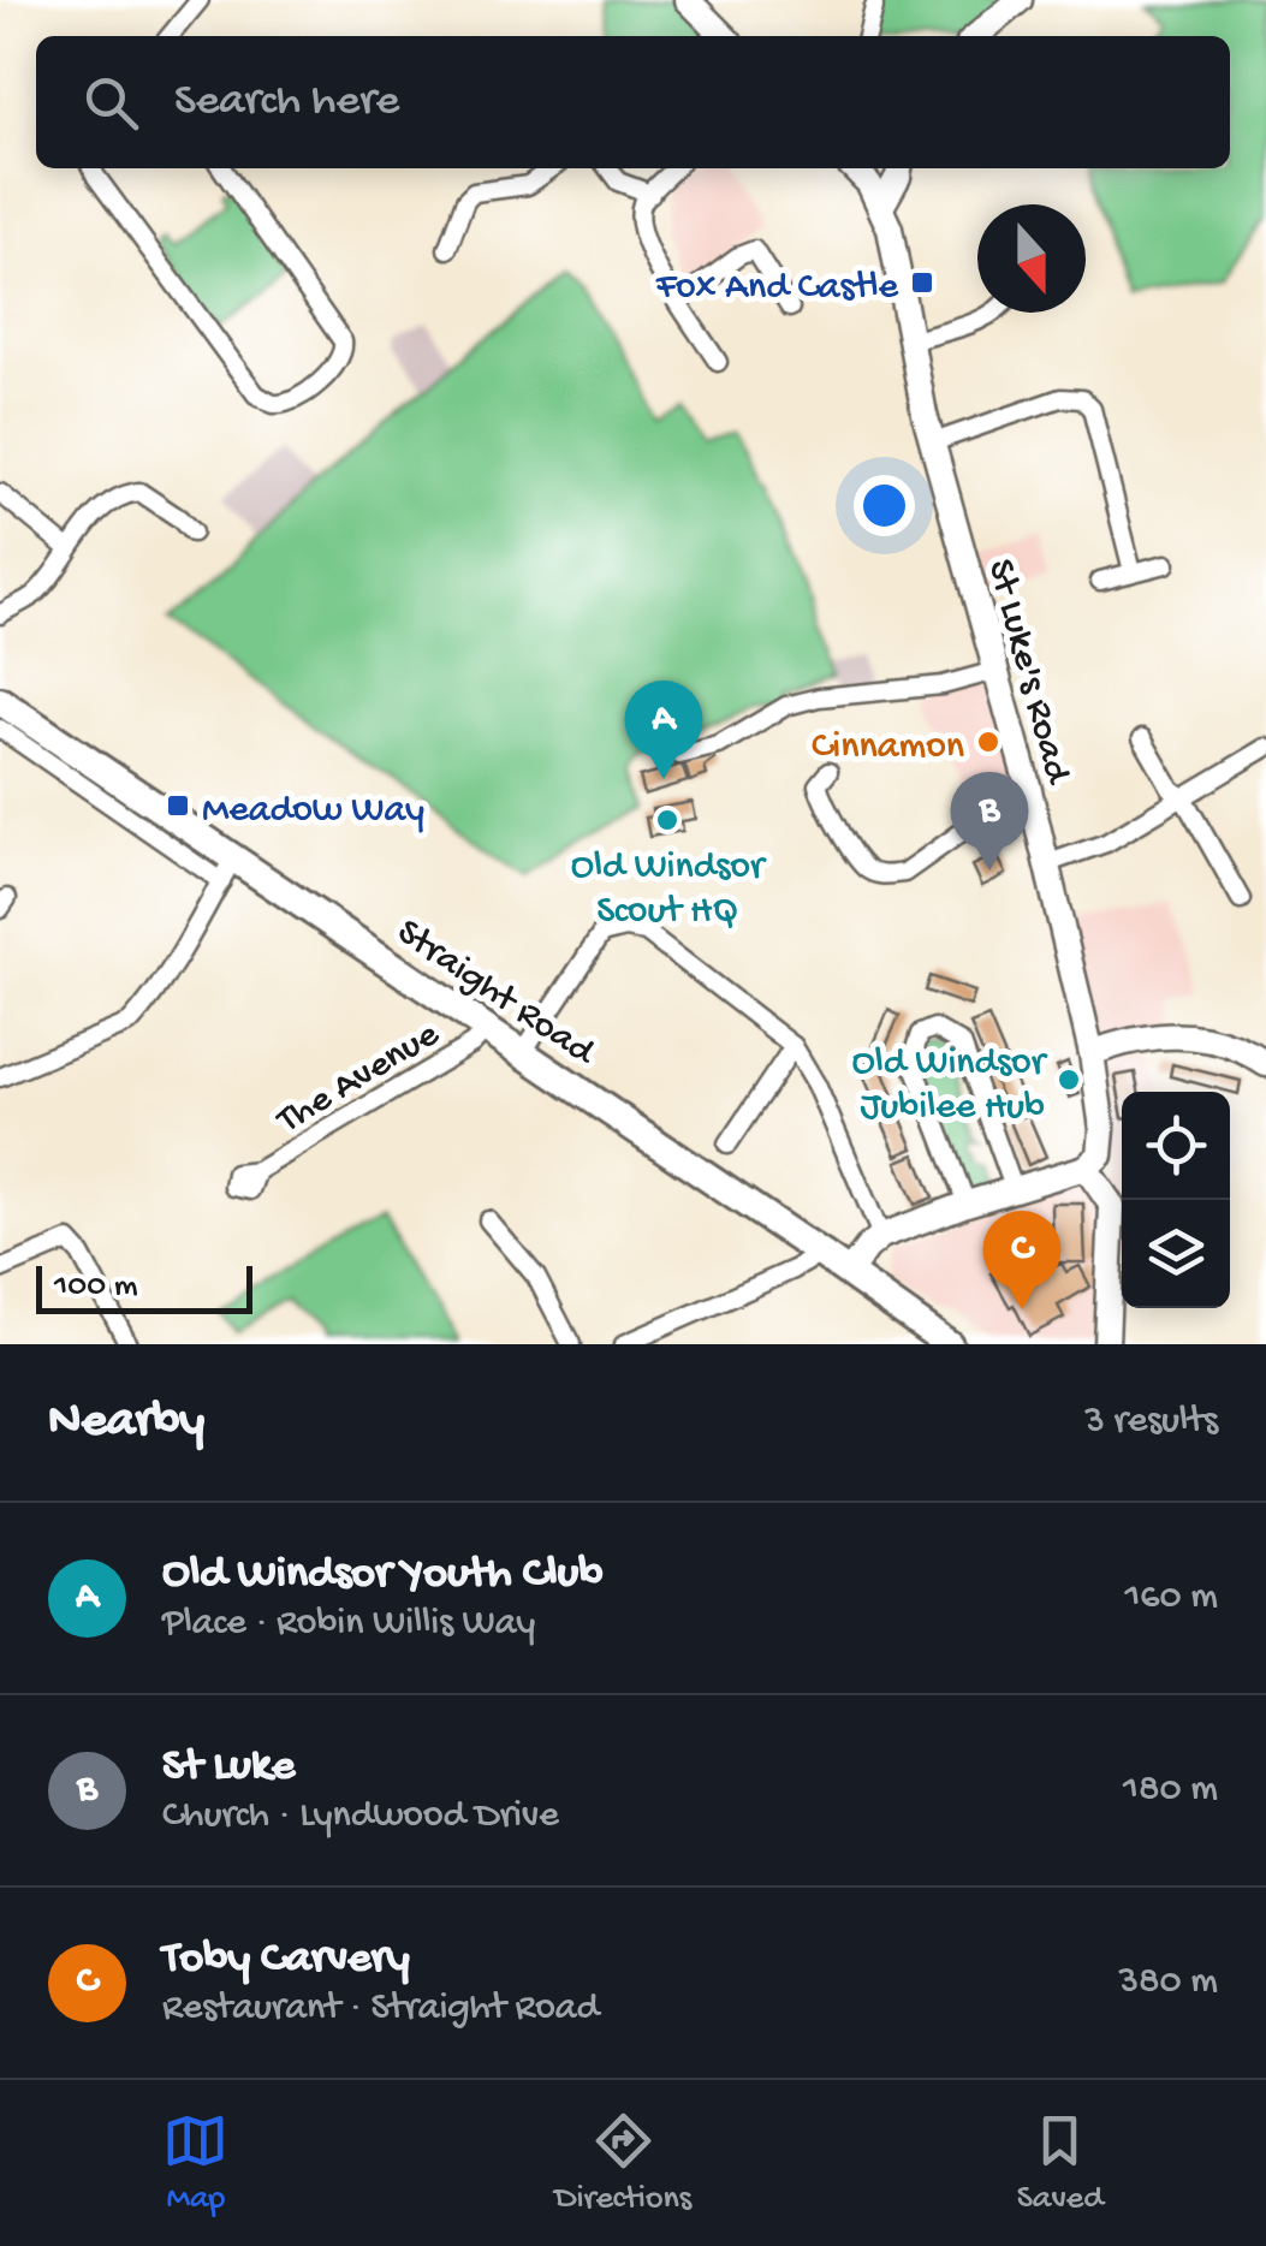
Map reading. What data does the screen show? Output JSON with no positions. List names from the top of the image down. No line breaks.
{"streets":{"main road":["St Luke's Road","Straight Road"],"street":["The Avenue"]},"crossings":[["Straight Road","The Avenue"]],"places":{"transit":["Fox And Castle","Meadow Way"],"other":["Cinnamon","Old Windsor Scout HQ","Old Windsor Jubilee Hub"]},"scale_bar":"100 m","north":"bottom","page":{"search":"Search here","pins":["A","B","C"],"scale":"100 m","heading":["Nearby","3 results"],"list":[{"mark":"A","name":"Old Windsor Youth Club","note":"Place · Robin Willis Way","value":"160 m"},{"mark":"B","name":"St Luke","note":"Church · Lyndwood Drive","value":"180 m"},{"mark":"C","name":"Toby Carvery","note":"Restaurant · Straight Road","value":"380 m"}],"nav":["Map","Directions","Saved"]}}
